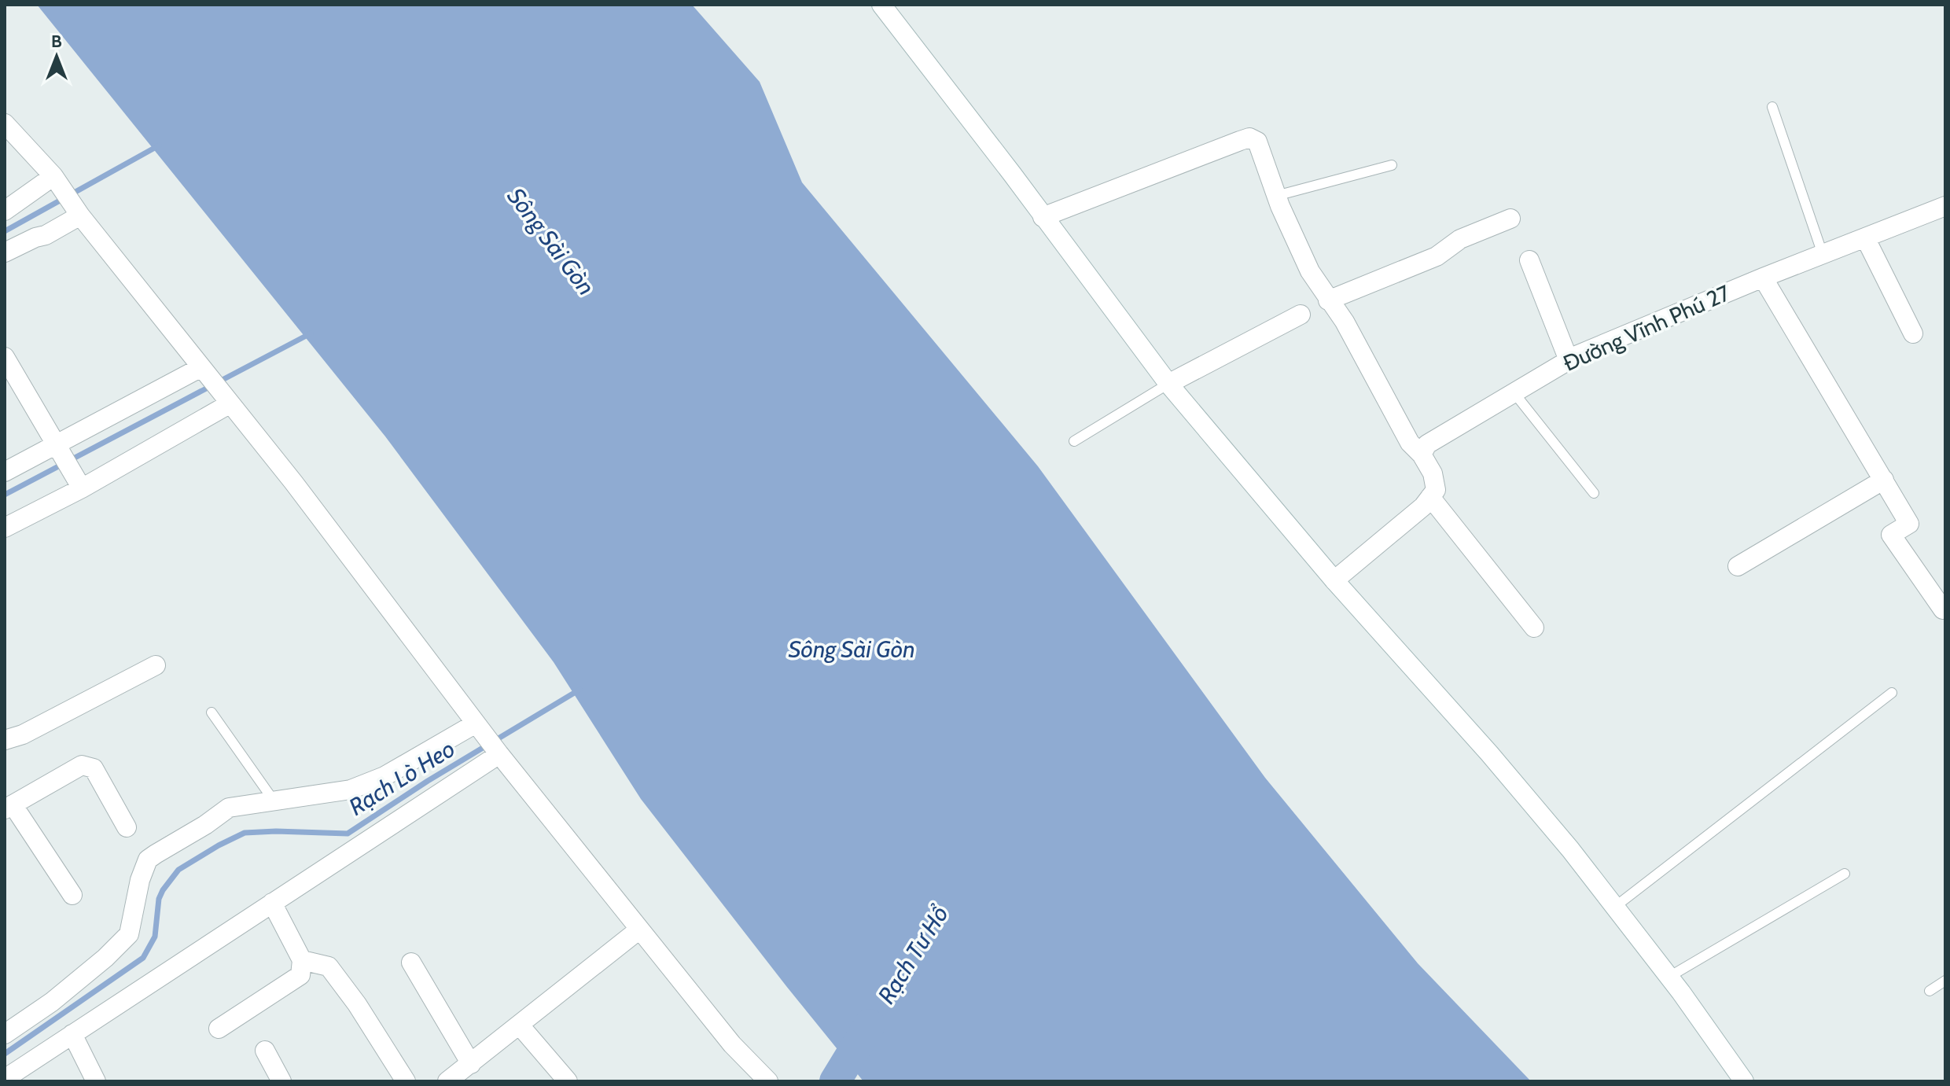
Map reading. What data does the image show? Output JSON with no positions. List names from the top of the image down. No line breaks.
{"streets":{"street":["Đường Vĩnh Phú 27"]},"water":["Sông Sài Gòn","Rạch Lò Heo","Rạch Tư Hổ"],"north":"top"}
